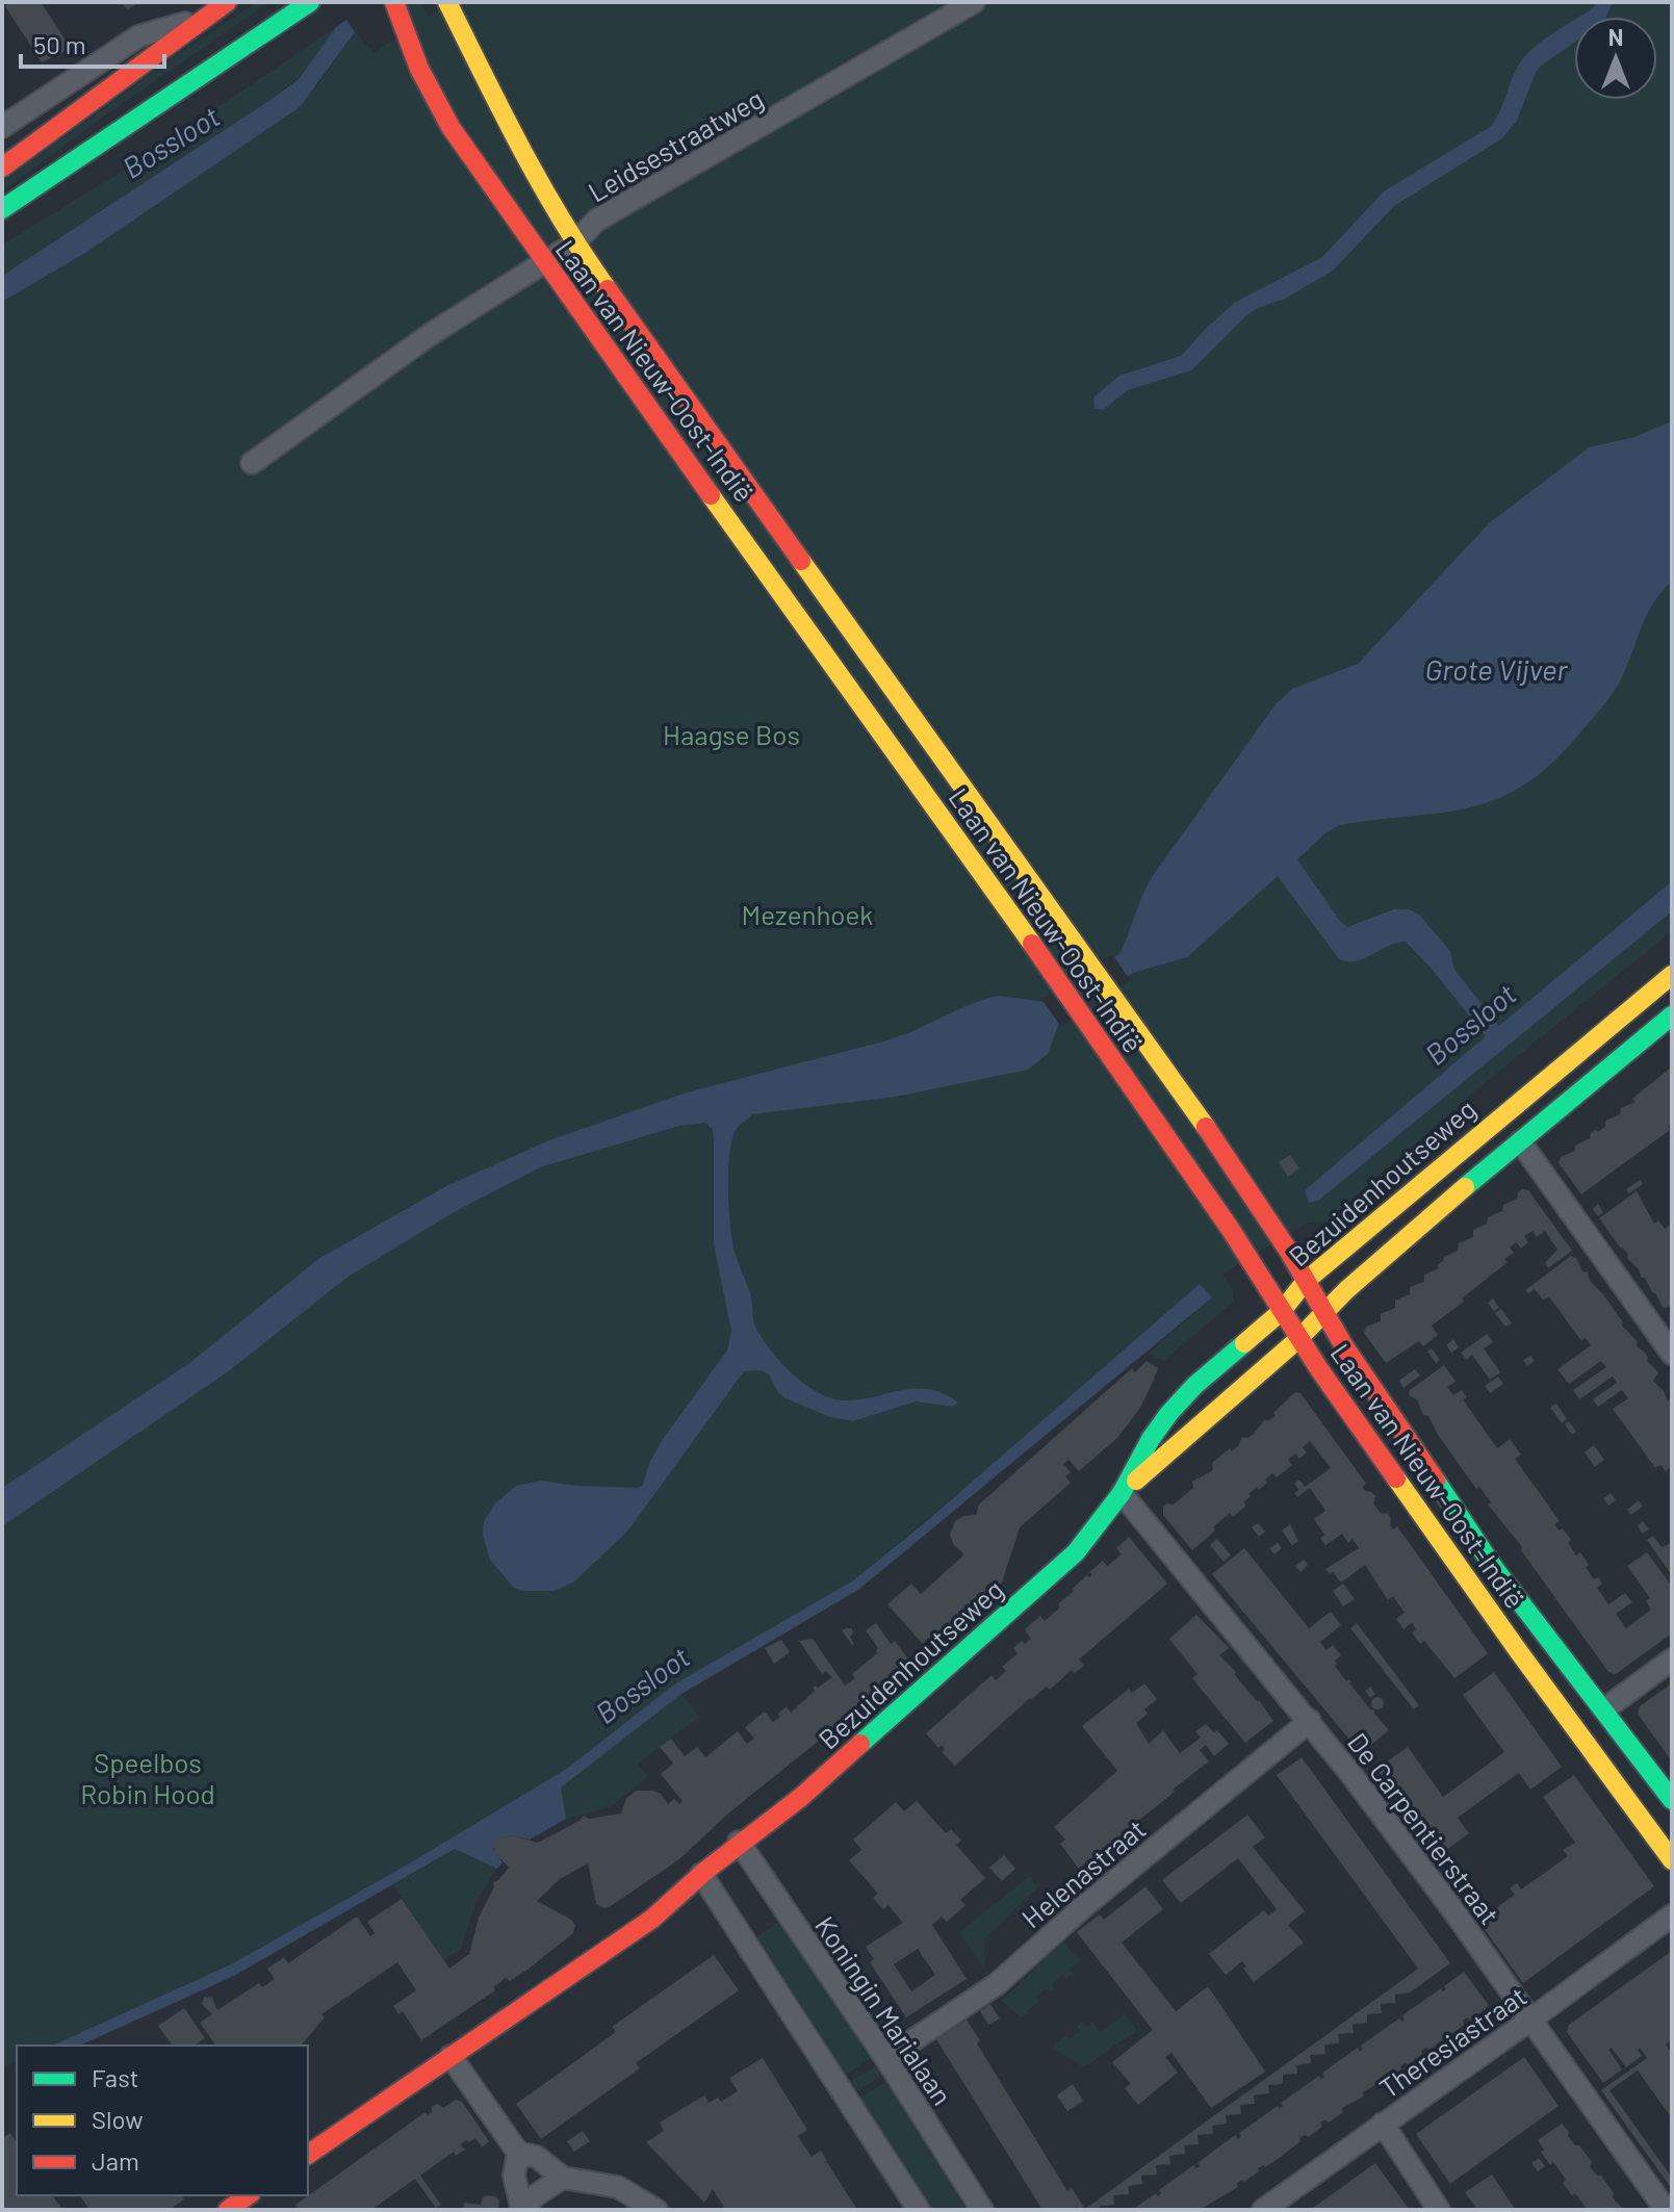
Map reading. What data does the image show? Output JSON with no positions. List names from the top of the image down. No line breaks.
{"streets":{"main road":["Laan van Nieuw-Oost-Indië","Bezuidenhoutseweg"],"street":["Leidsestraatweg","De Carpentierstraat","Helenastraat","Koningin Marialaan","Theresiastraat"]},"crossings":[["Leidsestraatweg","Laan van Nieuw-Oost-Indië"],["Laan van Nieuw-Oost-Indië","Bezuidenhoutseweg"],["Bezuidenhoutseweg","De Carpentierstraat"],["Bezuidenhoutseweg","Koningin Marialaan"],["De Carpentierstraat","Helenastraat"],["De Carpentierstraat","Theresiastraat"],["Helenastraat","Koningin Marialaan"]],"water":["Bossloot","Grote Vijver"],"parks":["Haagse Bos","Mezenhoek","Speelbos Robin Hood"],"legend":["Fast","Slow","Jam"],"scale_bar":"50 m","north":"top"}
